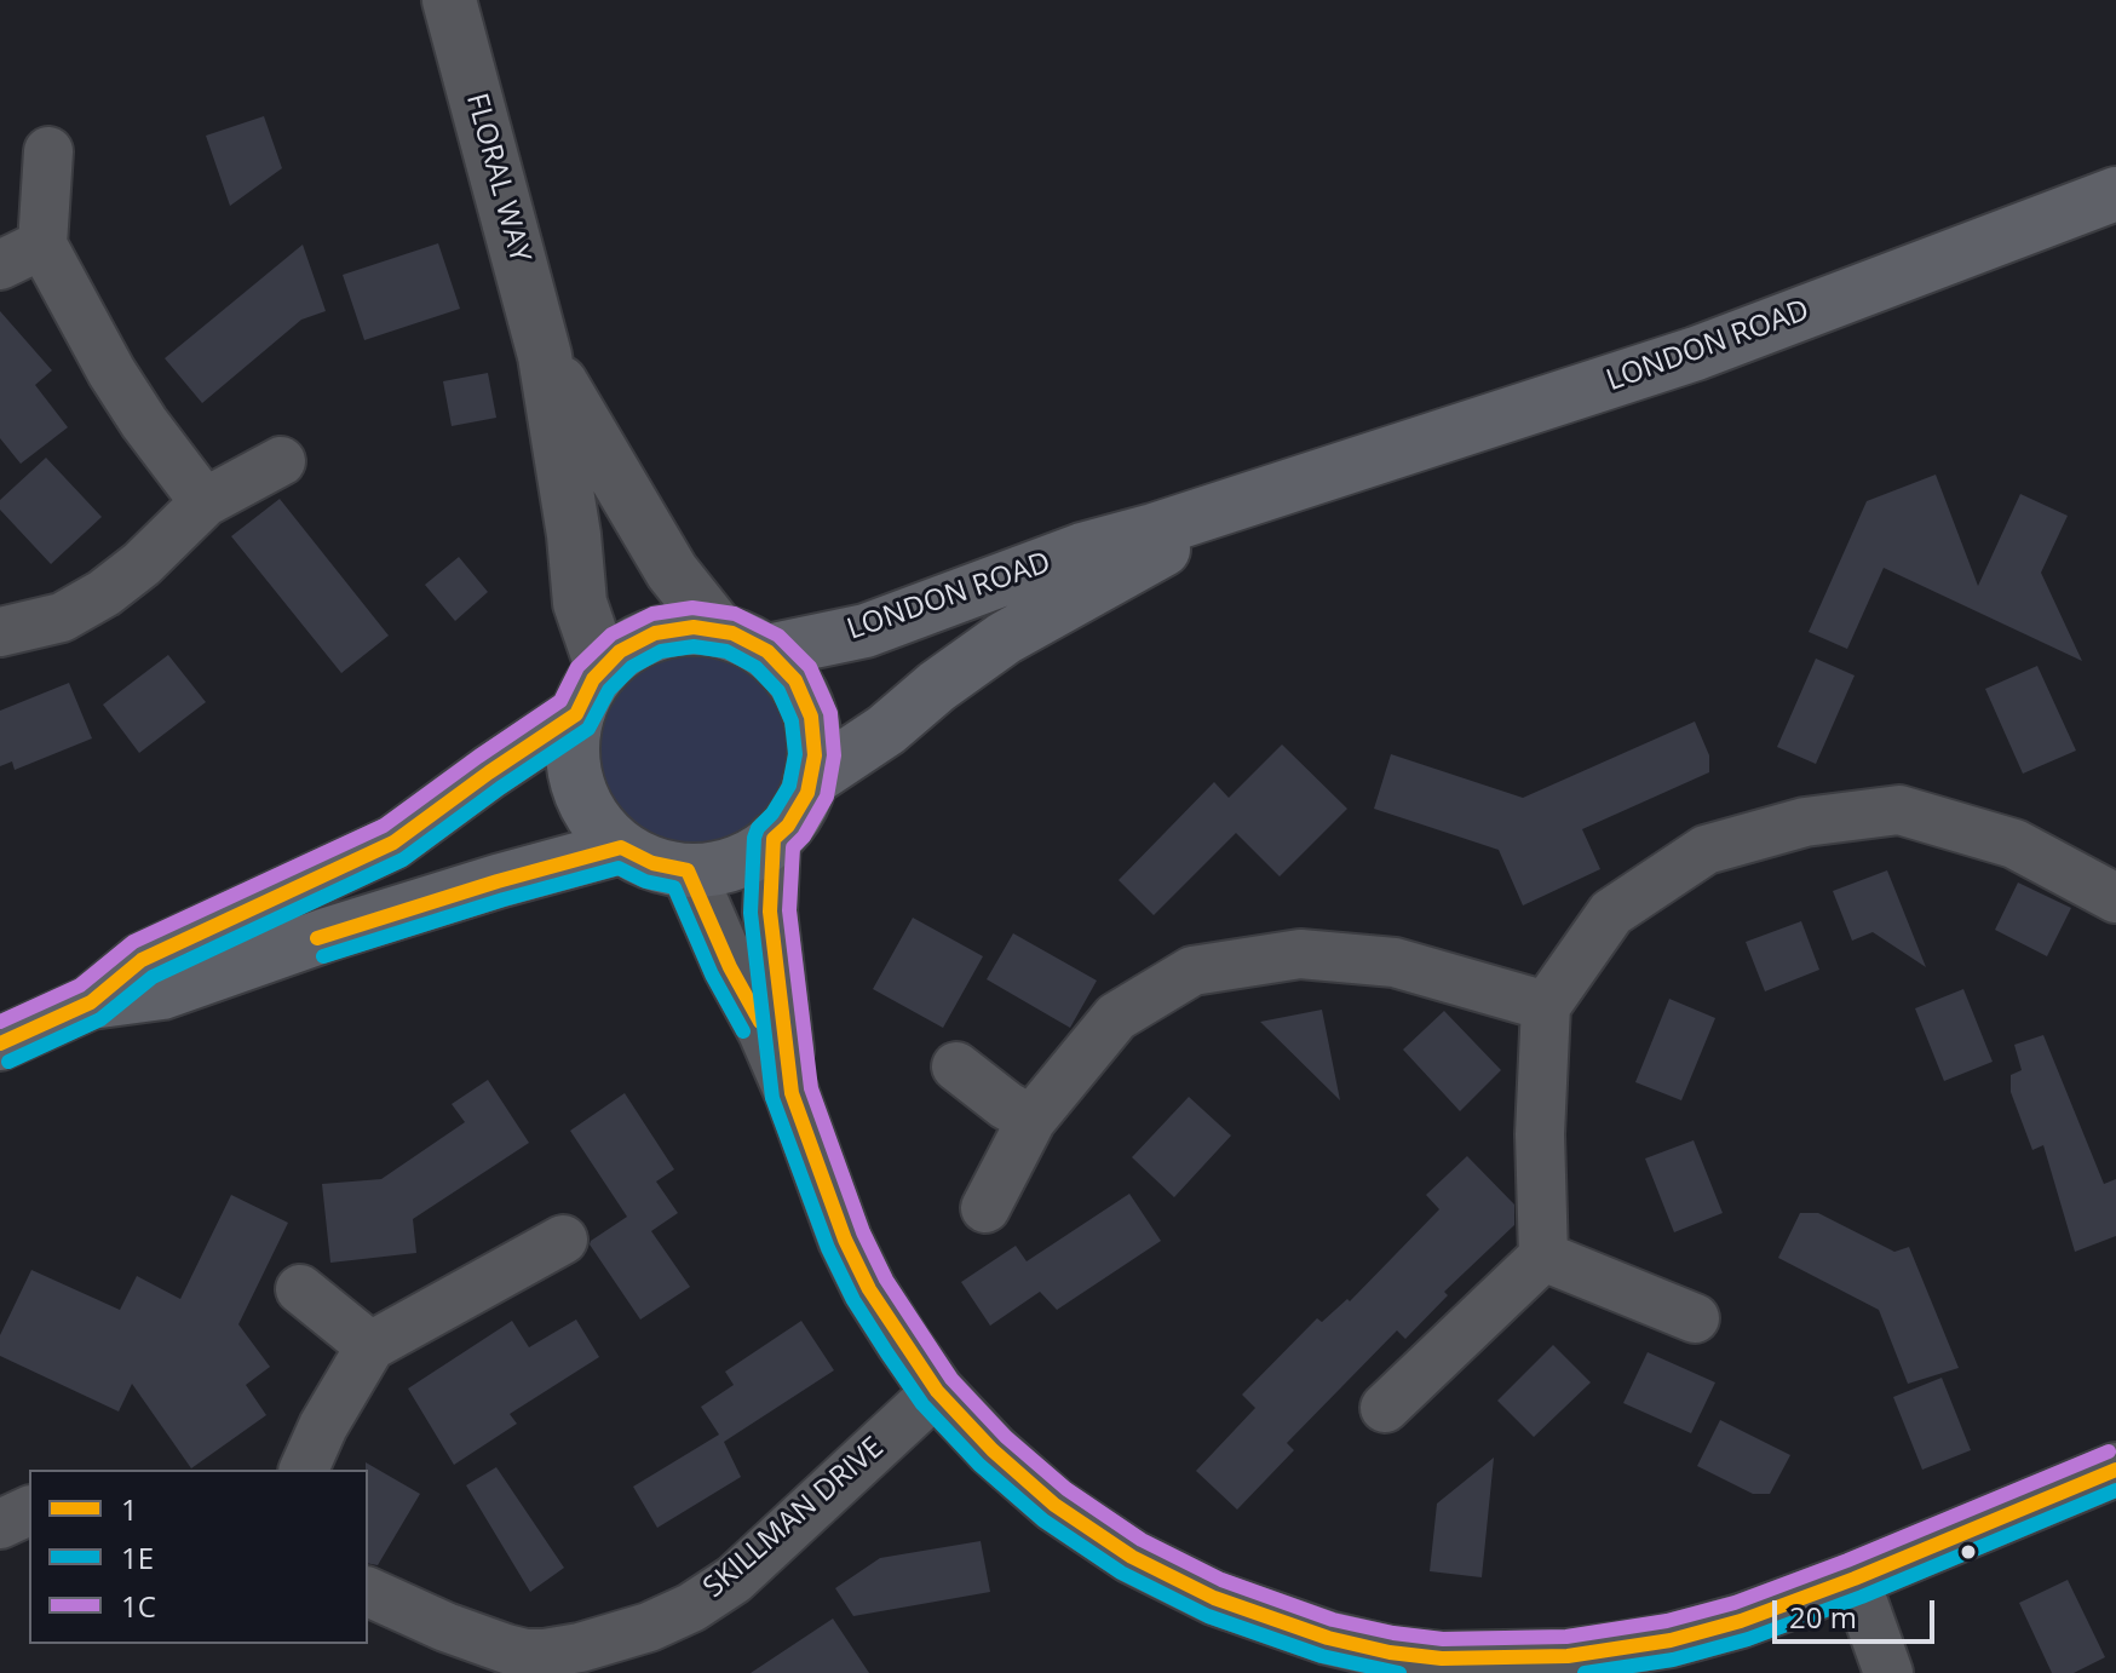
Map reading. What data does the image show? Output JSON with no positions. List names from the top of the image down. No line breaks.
{"streets":{"main road":["LONDON ROAD"],"street":["FLORAL WAY","SKILLMAN DRIVE"]},"crossings":[["FLORAL WAY","LONDON ROAD"]],"lines":["transit line 1C","transit line 1","transit line 1E"],"legend":["1","1E","1C"],"scale_bar":"20 m"}
